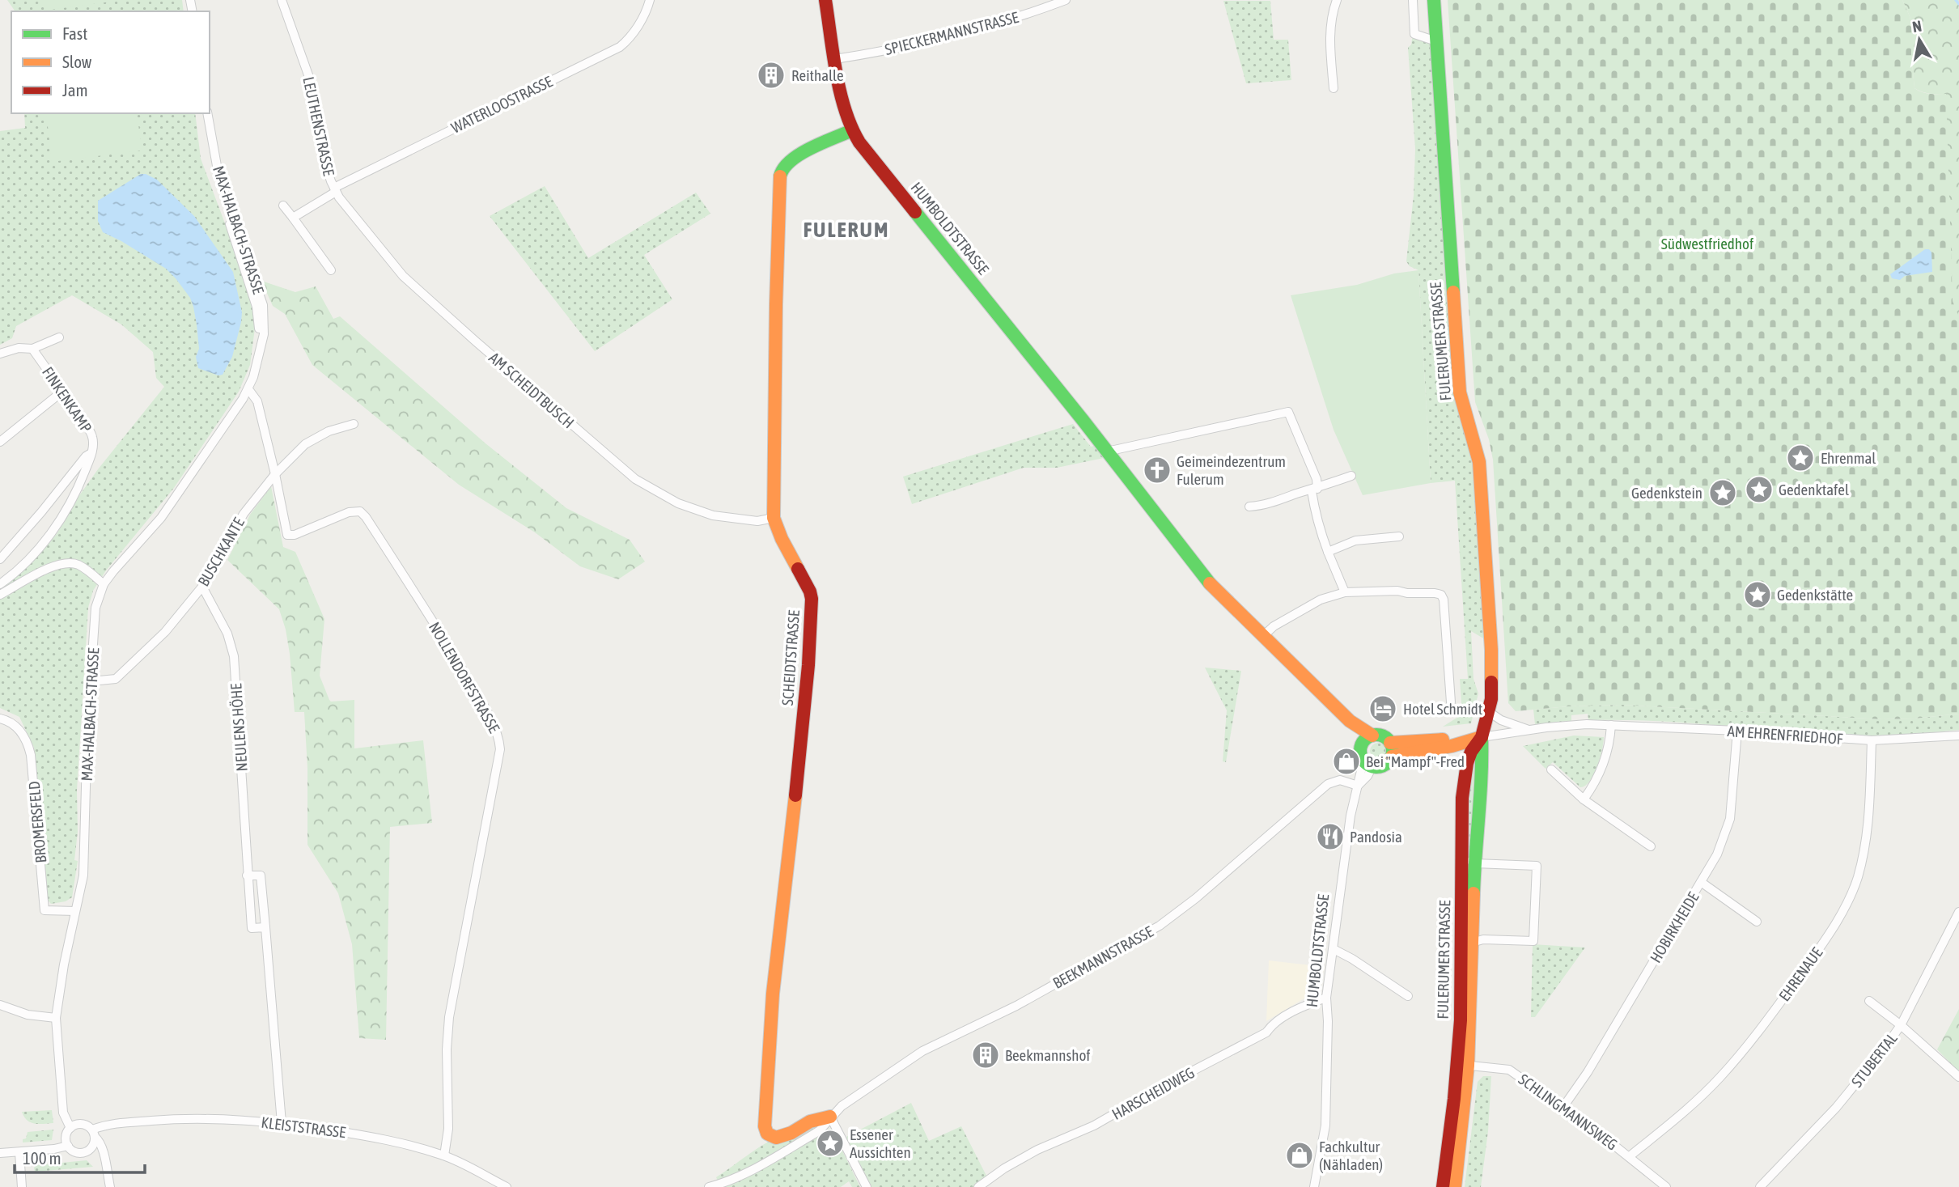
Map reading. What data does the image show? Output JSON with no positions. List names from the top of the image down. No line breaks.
{"streets":{"street":["SPIECKERMANNSTRASSE","WATERLOOSTRASSE","LEUTHENSTRASSE","HUMBOLDTSTRASSE","MAX-HALBACH-STRASSE","FULERUMER STRASSE","AM SCHEIDTBUSCH","FINKENKAMP","BUSCHKANTE","SCHEIDTSTRASSE","NOLLENDORFSTRASSE","NEULENS HÖHE","AM EHRENFRIEDHOF","BROMERSFELD","HOBIRKHEIDE","BEEKMANNSTRASSE","EHRENAUE","STUBERTAL","HARSCHEIDWEG","SCHLINGMANNSWEG","KLEISTSTRASSE"]},"crossings":[["SPIECKERMANNSTRASSE","HUMBOLDTSTRASSE"],["WATERLOOSTRASSE","LEUTHENSTRASSE"],["WATERLOOSTRASSE","AM SCHEIDTBUSCH"],["LEUTHENSTRASSE","AM SCHEIDTBUSCH"],["HUMBOLDTSTRASSE","SCHEIDTSTRASSE"],["HUMBOLDTSTRASSE","BEEKMANNSTRASSE"],["HUMBOLDTSTRASSE","HARSCHEIDWEG"],["MAX-HALBACH-STRASSE","BUSCHKANTE"],["MAX-HALBACH-STRASSE","NOLLENDORFSTRASSE"],["MAX-HALBACH-STRASSE","BROMERSFELD"],["MAX-HALBACH-STRASSE","KLEISTSTRASSE"],["FULERUMER STRASSE","AM EHRENFRIEDHOF"],["FULERUMER STRASSE","SCHLINGMANNSWEG"],["AM SCHEIDTBUSCH","SCHEIDTSTRASSE"],["BUSCHKANTE","NOLLENDORFSTRASSE"],["BUSCHKANTE","NEULENS HÖHE"],["SCHEIDTSTRASSE","BEEKMANNSTRASSE"],["NOLLENDORFSTRASSE","KLEISTSTRASSE"],["AM EHRENFRIEDHOF","HOBIRKHEIDE"],["AM EHRENFRIEDHOF","EHRENAUE"],["HOBIRKHEIDE","SCHLINGMANNSWEG"],["EHRENAUE","SCHLINGMANNSWEG"]],"districts":["FULERUM"],"parks":["Südwestfriedhof"],"places":{"building":["Reithalle","Beekmannshof"],"place":["Ehrenmal","Gedenktafel","Gedenkstein","Gedenkstätte","Essener Aussichten"],"church":["Geimeindezentrum Fulerum"],"hotel":["Hotel Schmidt"],"shop":["Bei \"Mampf\"-Fred","Fachkultur (Nähladen)"],"restaurant":["Pandosia"]},"legend":["Fast","Slow","Jam"],"scale_bar":"100 m","north":"top"}
